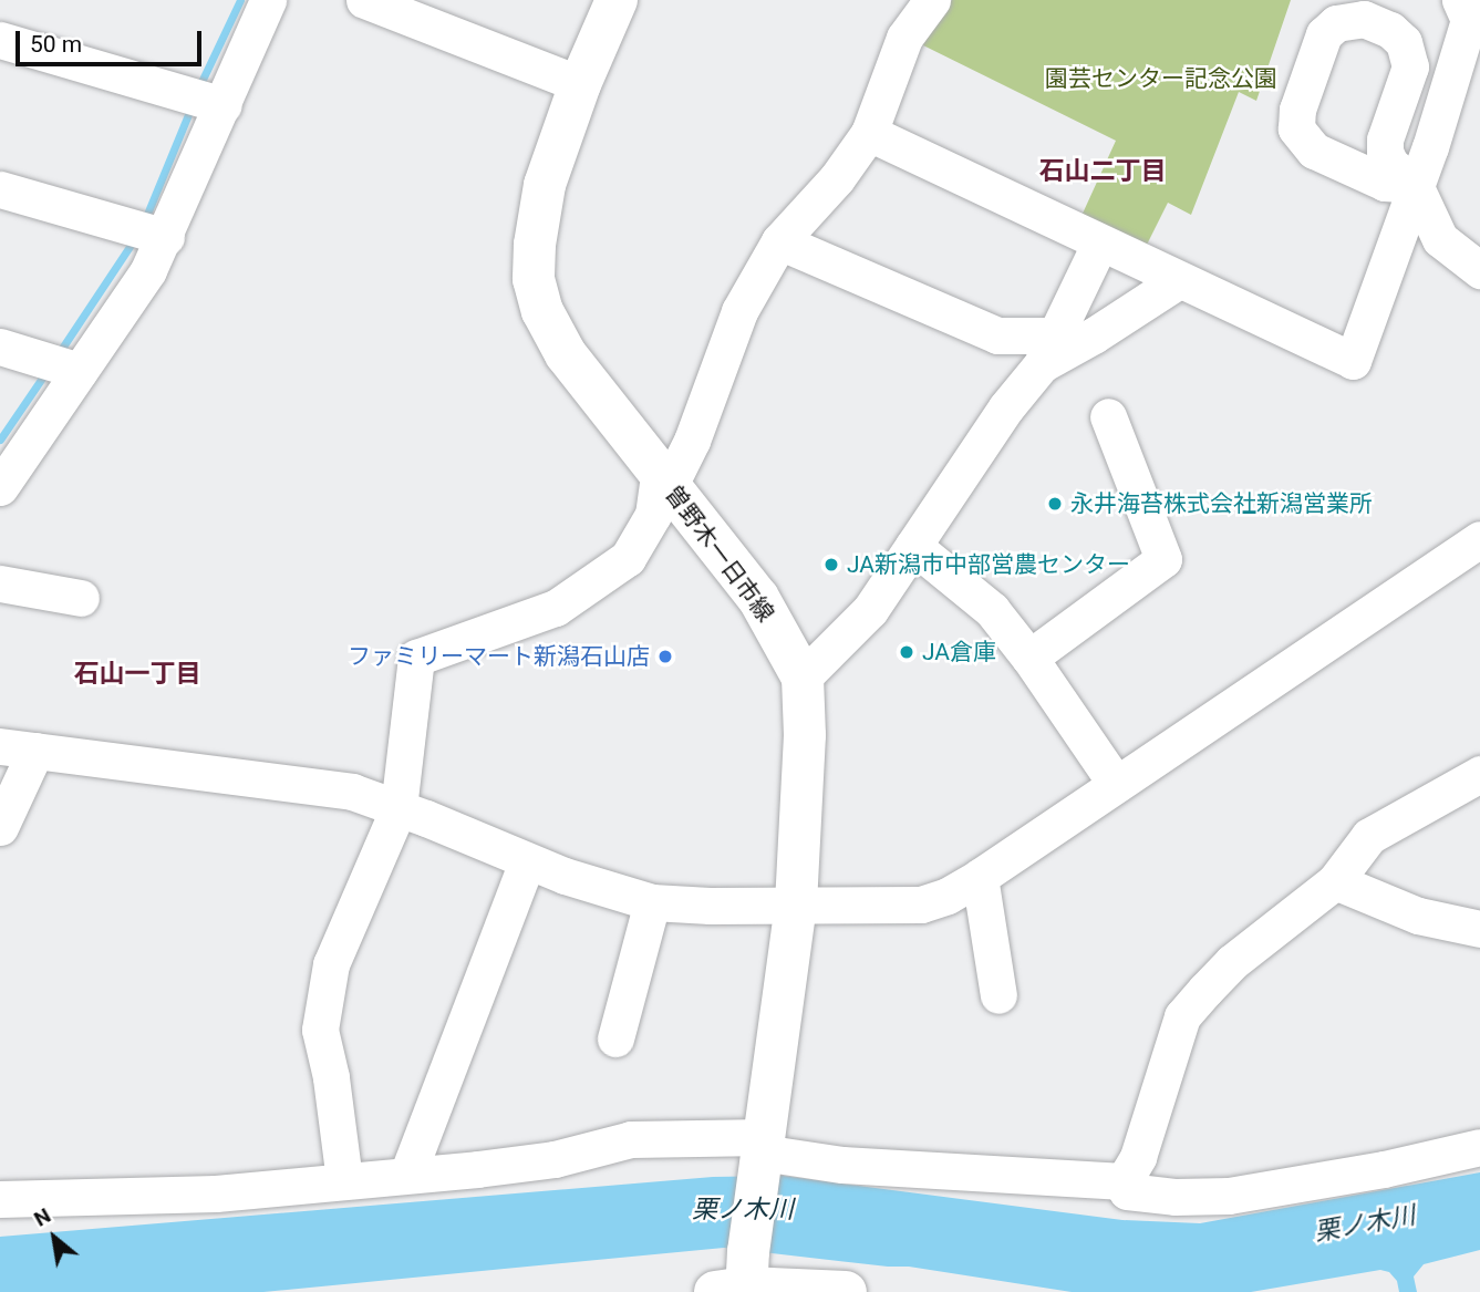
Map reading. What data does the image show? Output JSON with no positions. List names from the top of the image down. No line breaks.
{"streets":{"main road":["曽野木一日市線"]},"districts":["石山二丁目","石山一丁目"],"water":["栗ノ木川"],"parks":["園芸センター記念公園"],"places":["永井海苔株式会社新潟営業所","JA新潟市中部営農センター","JA倉庫","ファミリーマート新潟石山店"],"scale_bar":"50 m","north":"top left"}
